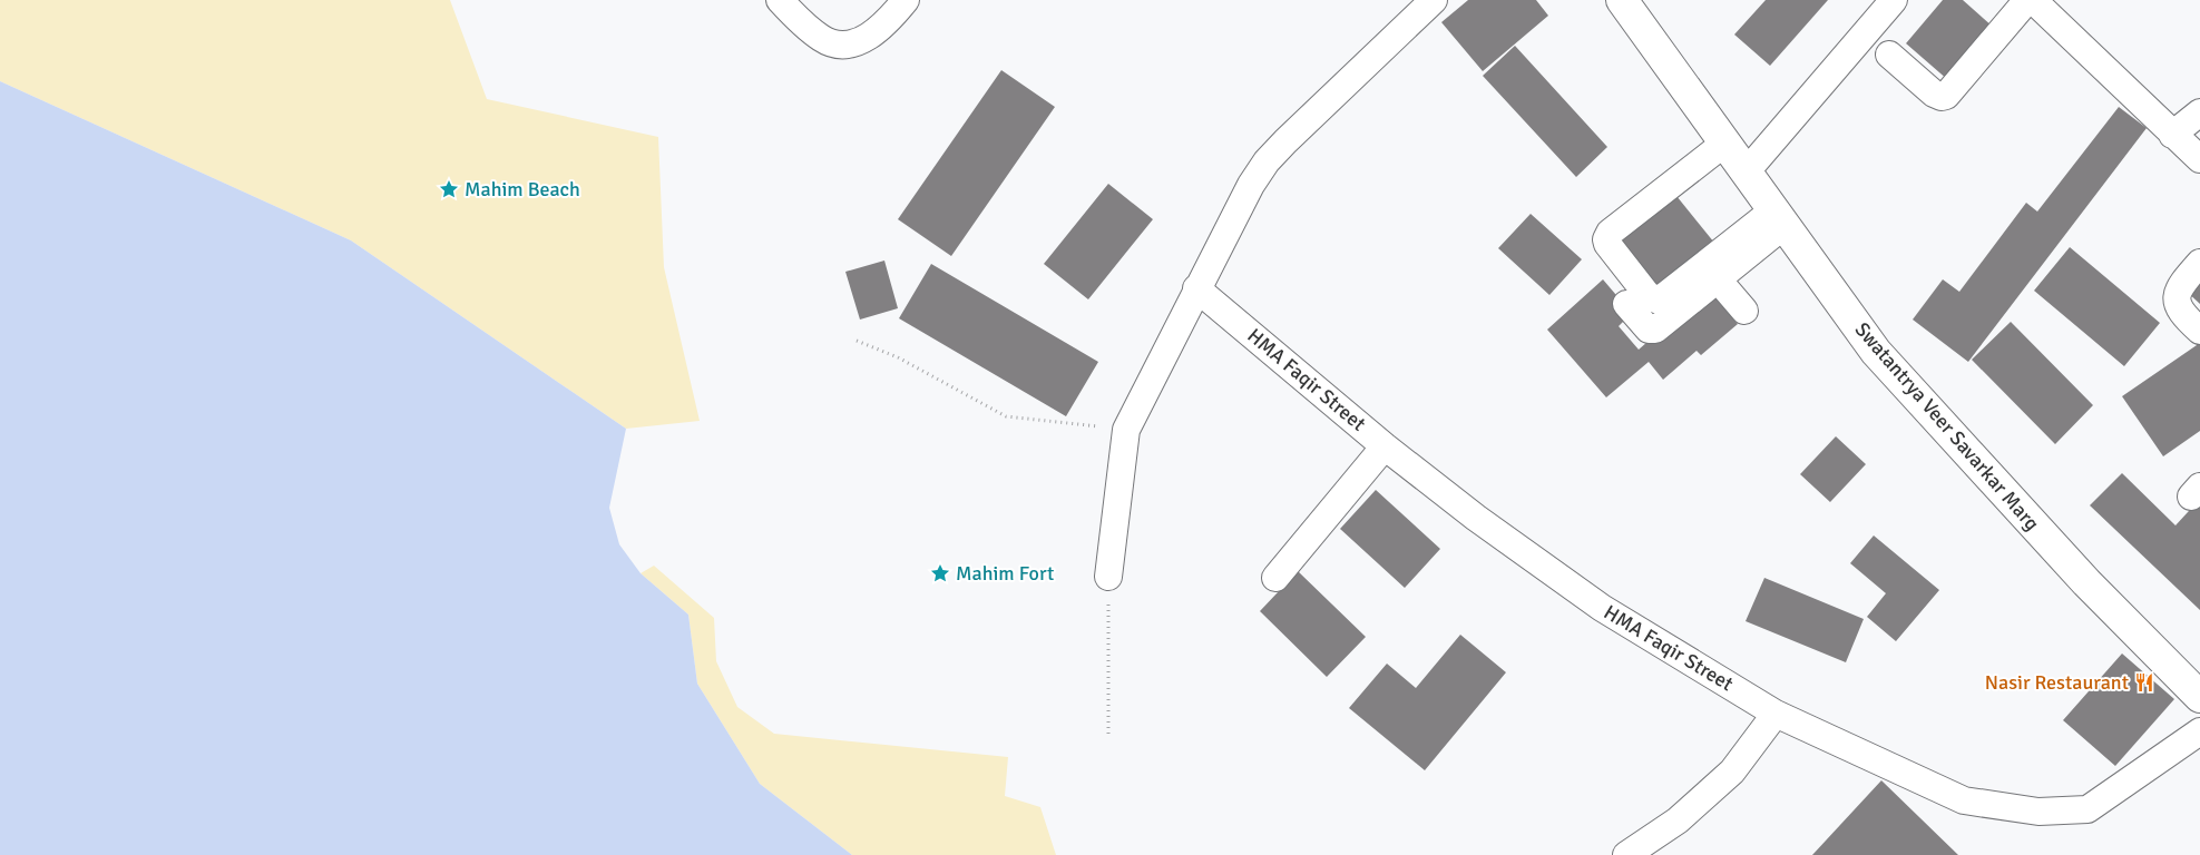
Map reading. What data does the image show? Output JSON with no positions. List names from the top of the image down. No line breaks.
{"streets":{"street":["HMA Faqir Street","Swatantrya Veer Savarkar Marg"]},"places":{"place":["Mahim Beach","Mahim Fort"],"restaurant":["Nasir Restaurant"]}}
